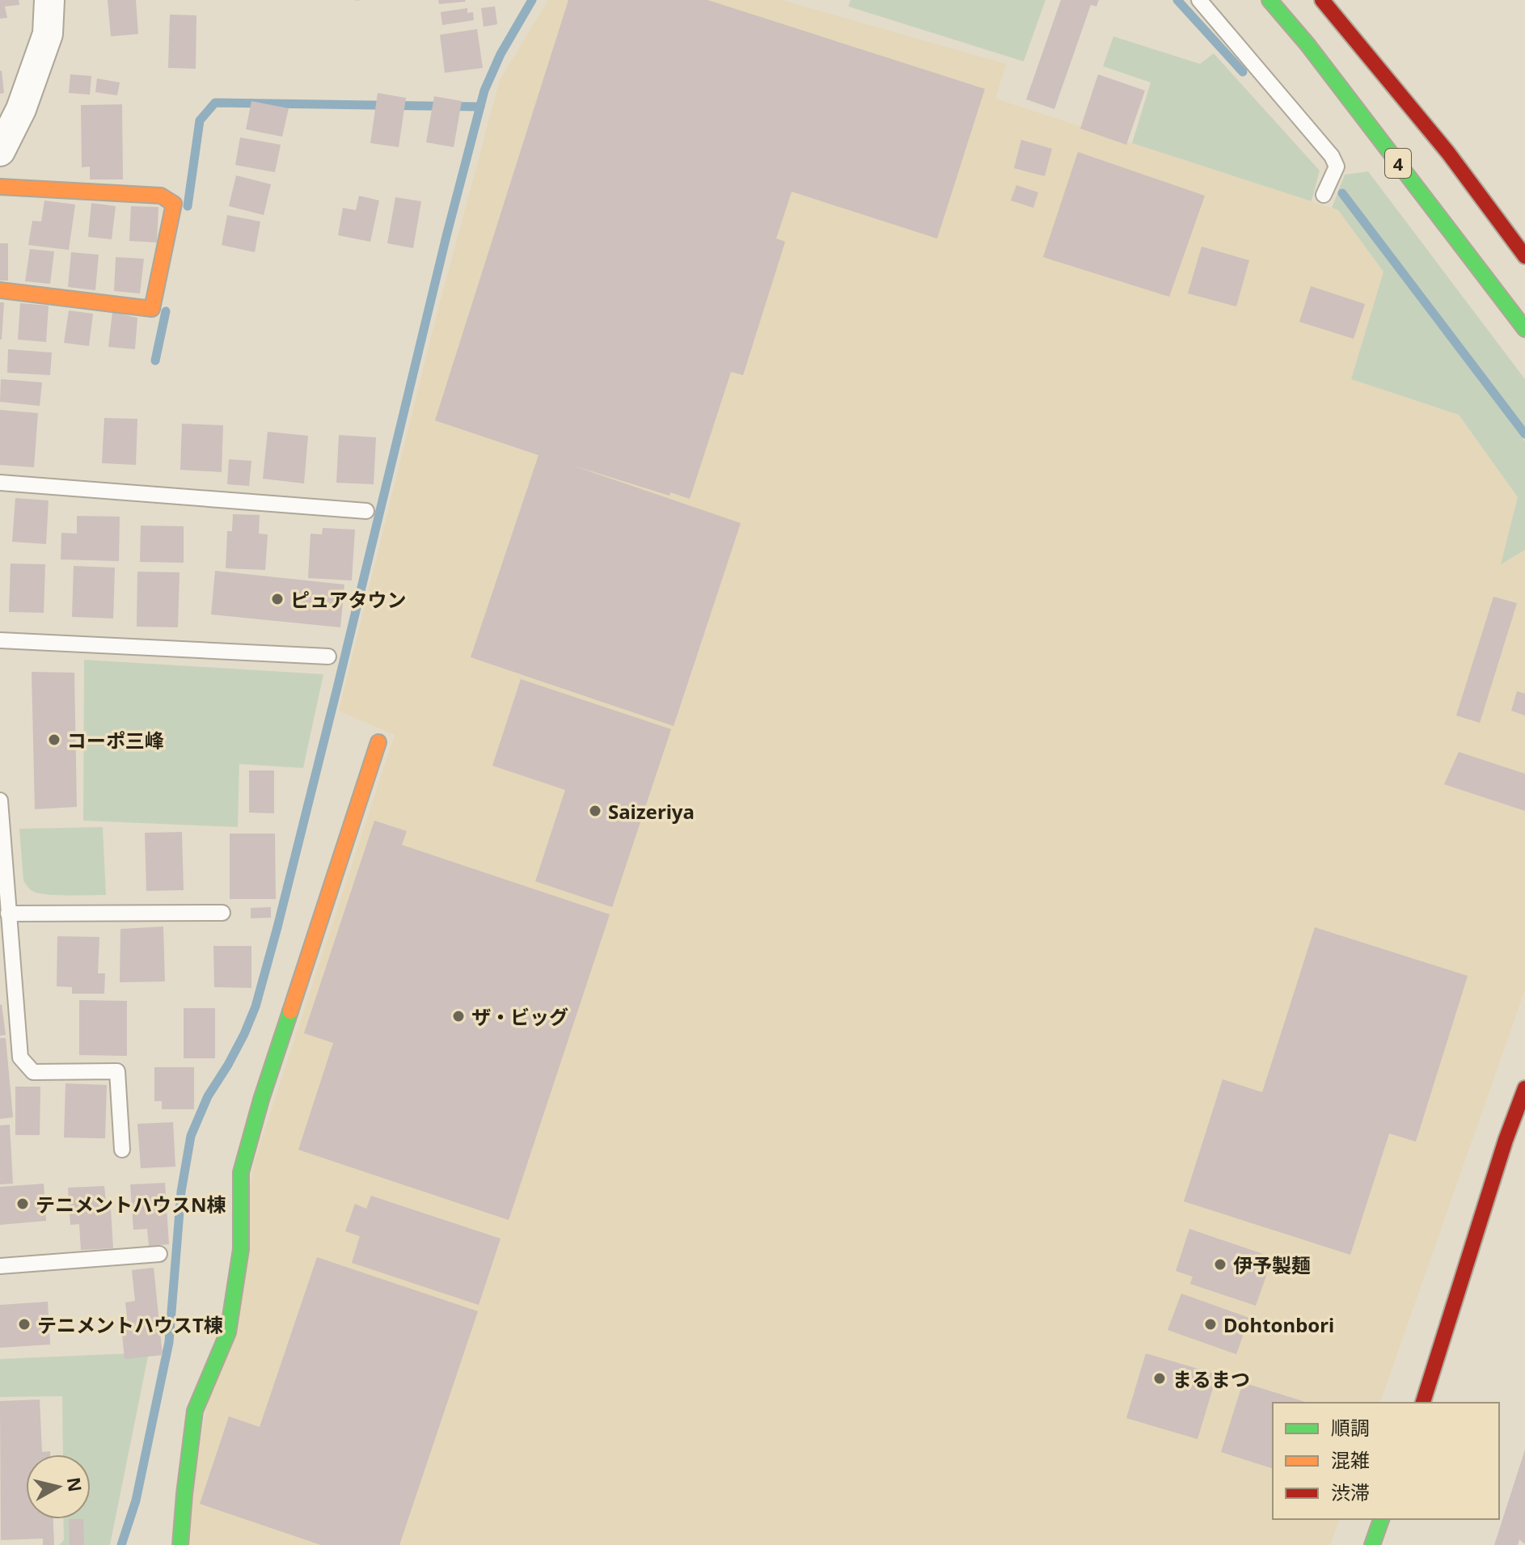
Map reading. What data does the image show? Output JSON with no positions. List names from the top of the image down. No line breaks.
{"streets":{"main road":["4"]},"places":["ピュアタウン","コーポ三峰","Saizeriya","ザ・ビッグ","テニメントハウスN棟","伊予製麺","テニメントハウスT棟","Dohtonbori","まるまつ"],"legend":["順調","混雑","渋滞"],"north":"right"}
